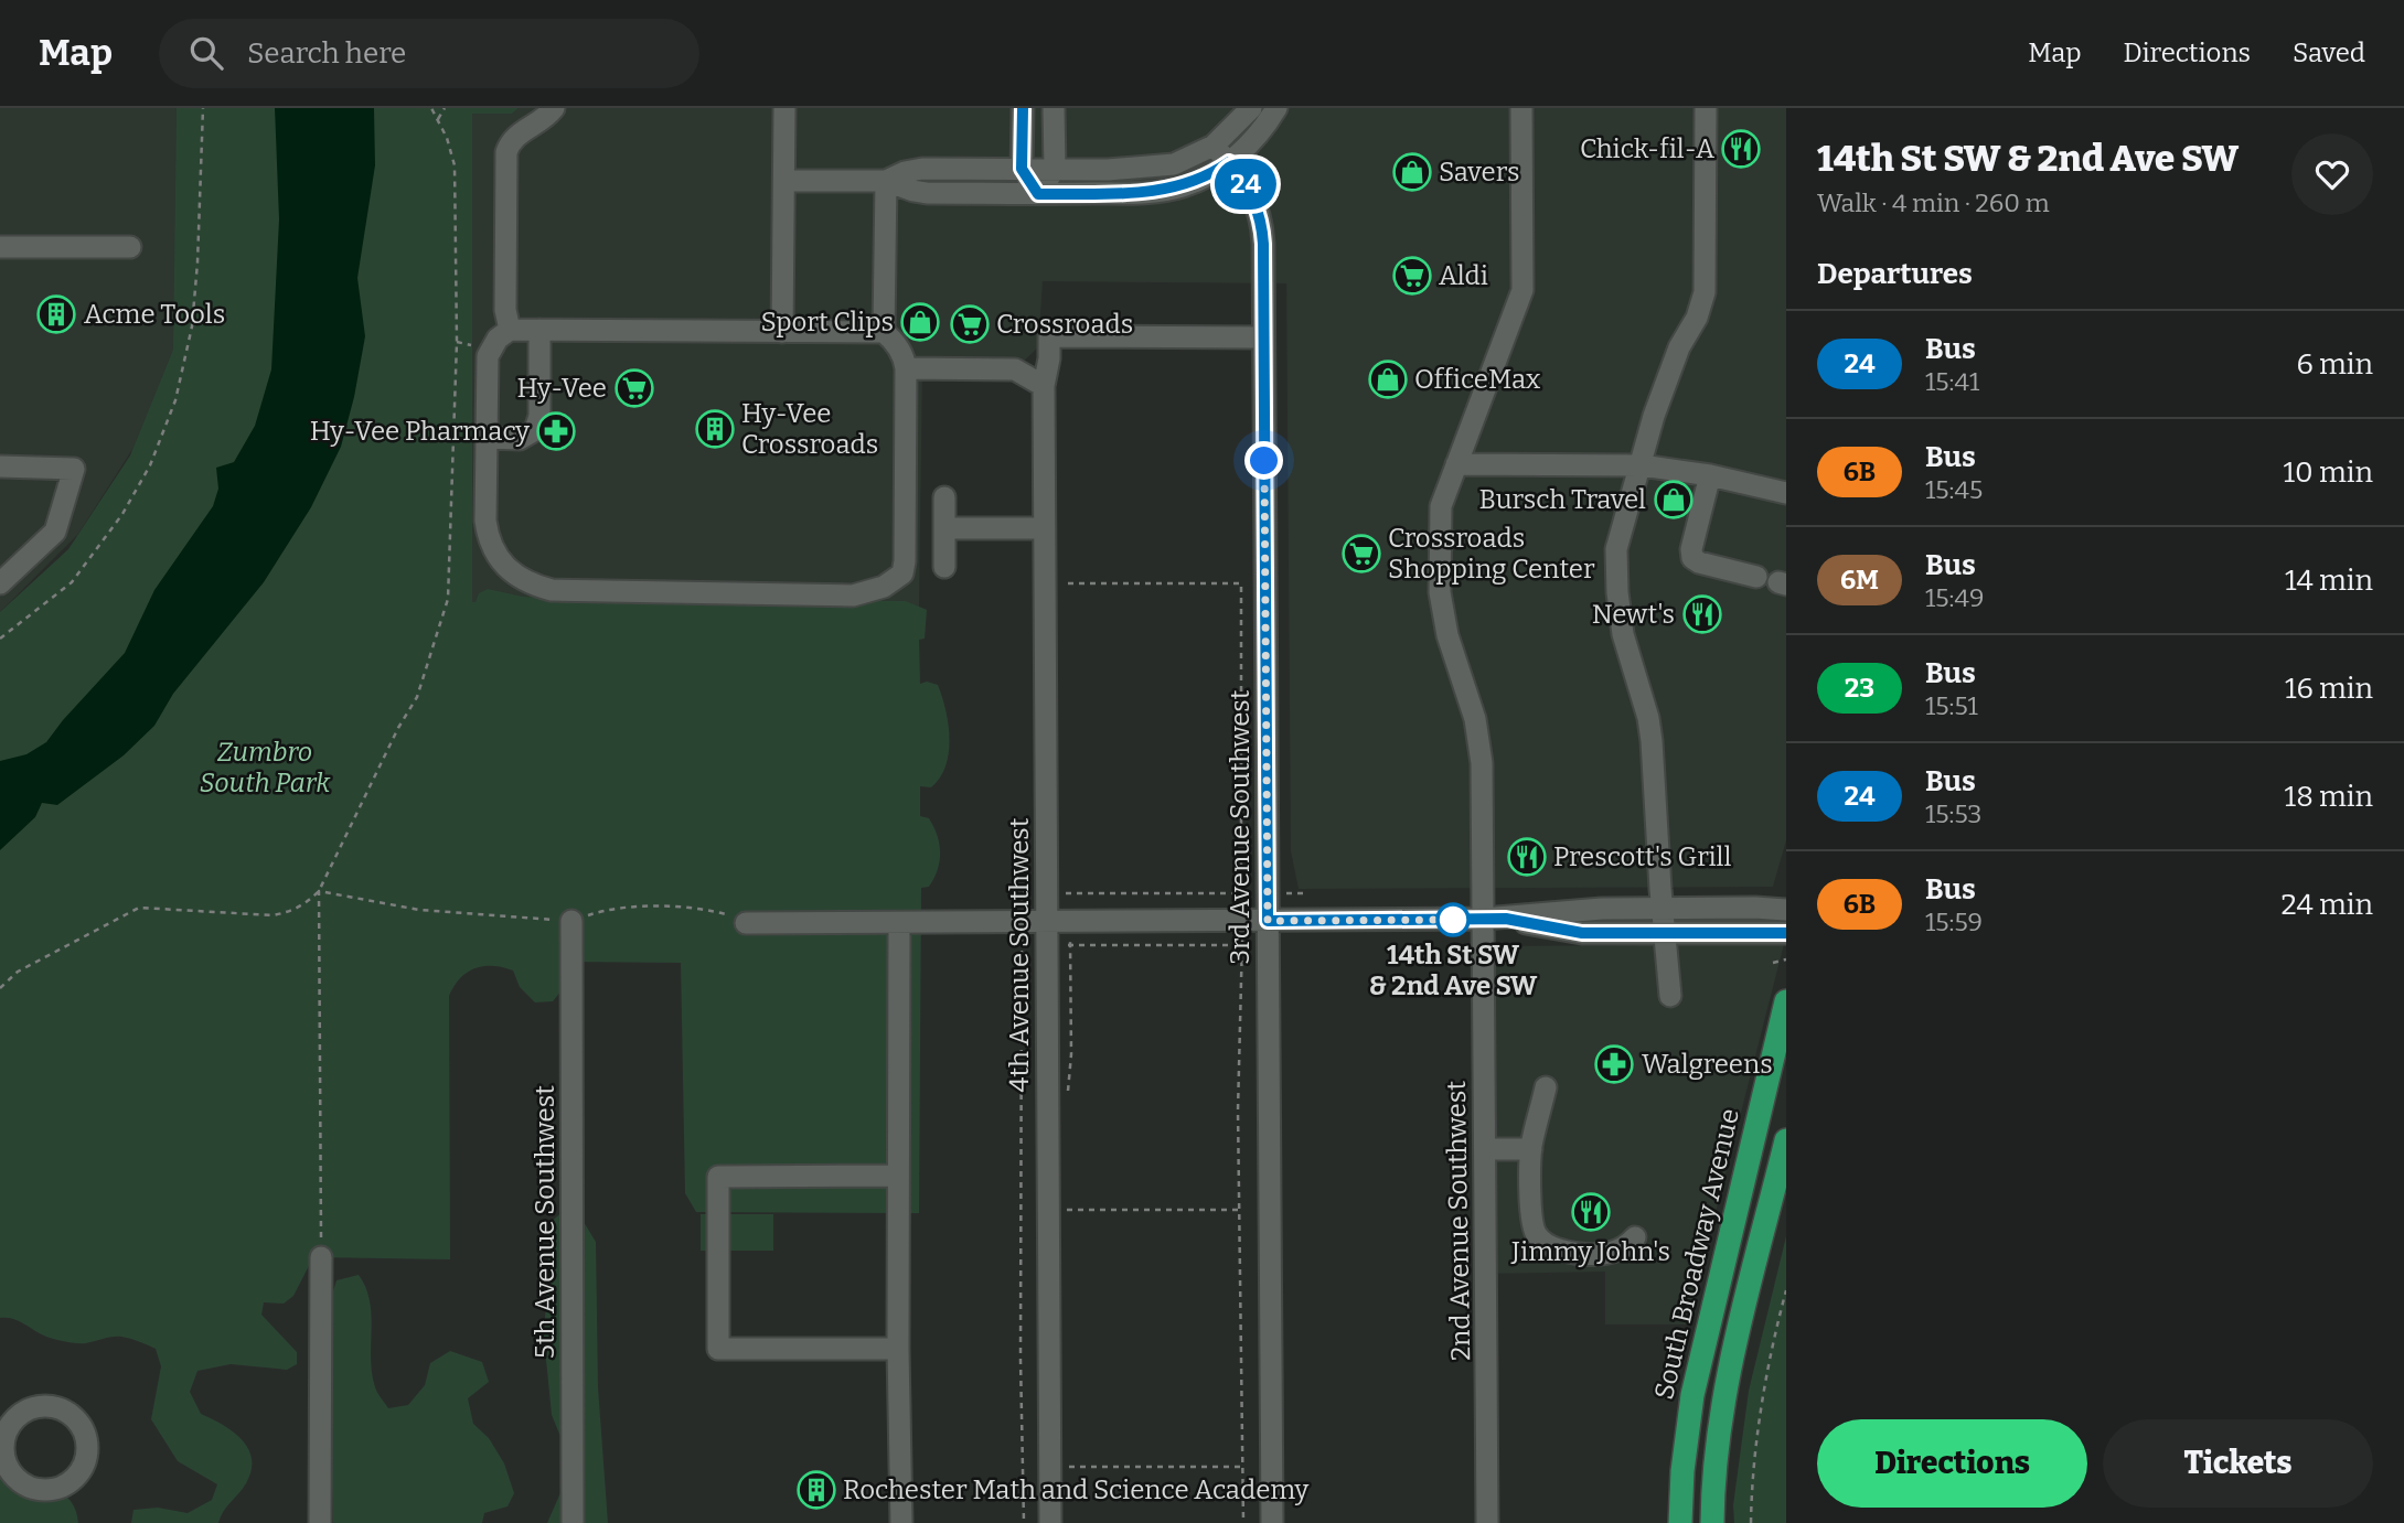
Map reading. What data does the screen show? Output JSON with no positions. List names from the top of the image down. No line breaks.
{"streets":{"main road":["South Broadway Avenue"],"street":["3rd Avenue Southwest","4th Avenue Southwest","2nd Avenue Southwest","5th Avenue Southwest"]},"crossings":[["3rd Avenue Southwest","4th Avenue Southwest"]],"parks":["Zumbro South Park"],"places":{"restaurant":["Chick-fil-A","Newt's","Prescott's Grill","Jimmy John's"],"shop":["Savers","Sport Clips","OfficeMax","Bursch Travel"],"supermarket":["Aldi","Crossroads","Hy-Vee","Crossroads Shopping Center"],"building":["Acme Tools","Hy-Vee Crossroads","Rochester Math and Science Academy"],"pharmacy":["Hy-Vee Pharmacy","Walgreens"],"other":["14th St SW & 2nd Ave SW"]},"lines":["bus line 24"],"page":{"header":"Map","search":"Search here","nav":["Map","Directions","Saved"],"on_map":"24","heading":[["14th St SW & 2nd Ave SW","Walk · 4 min · 260 m"],"Departures"],"list":[{"mark":"24","name":"Bus","note":"15:41","value":"6 min"},{"mark":"6B","name":"Bus","note":"15:45","value":"10 min"},{"mark":"6M","name":"Bus","note":"15:49","value":"14 min"},{"mark":"23","name":"Bus","note":"15:51","value":"16 min"},{"mark":"24","name":"Bus","note":"15:53","value":"18 min"},{"mark":"6B","name":"Bus","note":"15:59","value":"24 min"}],"buttons":["Directions","Tickets"]}}
